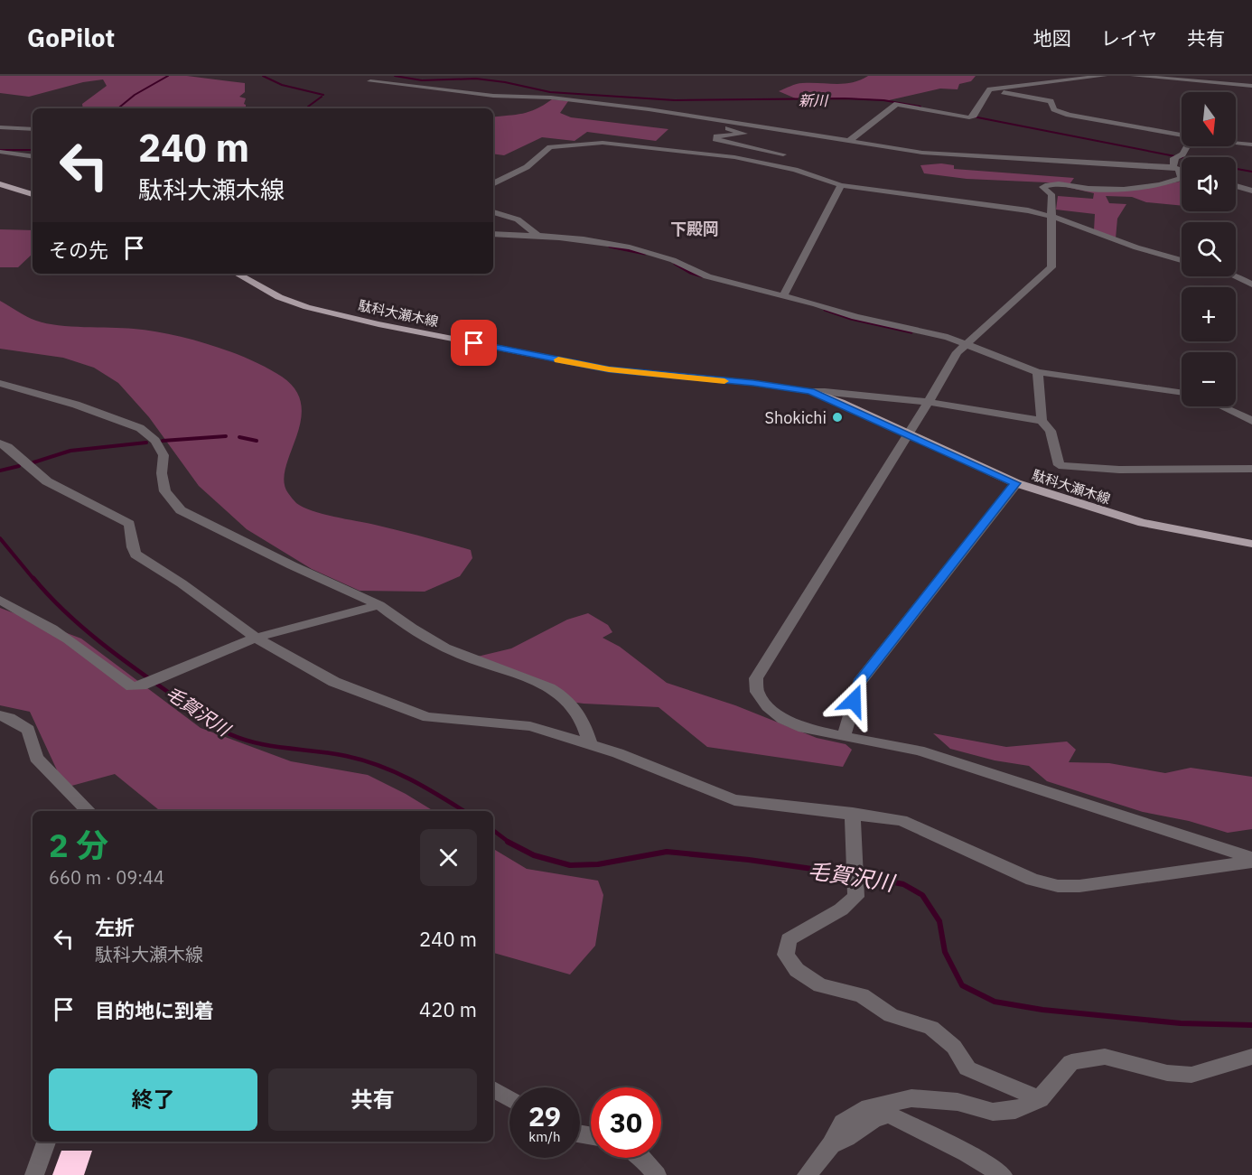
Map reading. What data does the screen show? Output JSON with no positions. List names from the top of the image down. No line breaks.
{"streets":{"main road":["駄科大瀬木線"]},"districts":["下殿岡"],"water":["新川","毛賀沢川"],"places":["Shokichi"],"north":"bottom","page":{"header":"GoPilot","nav":["地図","レイヤ","共有"],"map_buttons":["+","−"],"turn":["240 m","駄科大瀬木線"],"then":"その先","heading":["2 分","660 m · 09:44"],"list":[{"name":"左折","note":"駄科大瀬木線","value":"240 m"},{"name":"目的地に到着","value":"420 m"}],"buttons":["終了","共有"],"speed":"29 km/h","limit":"30"}}
